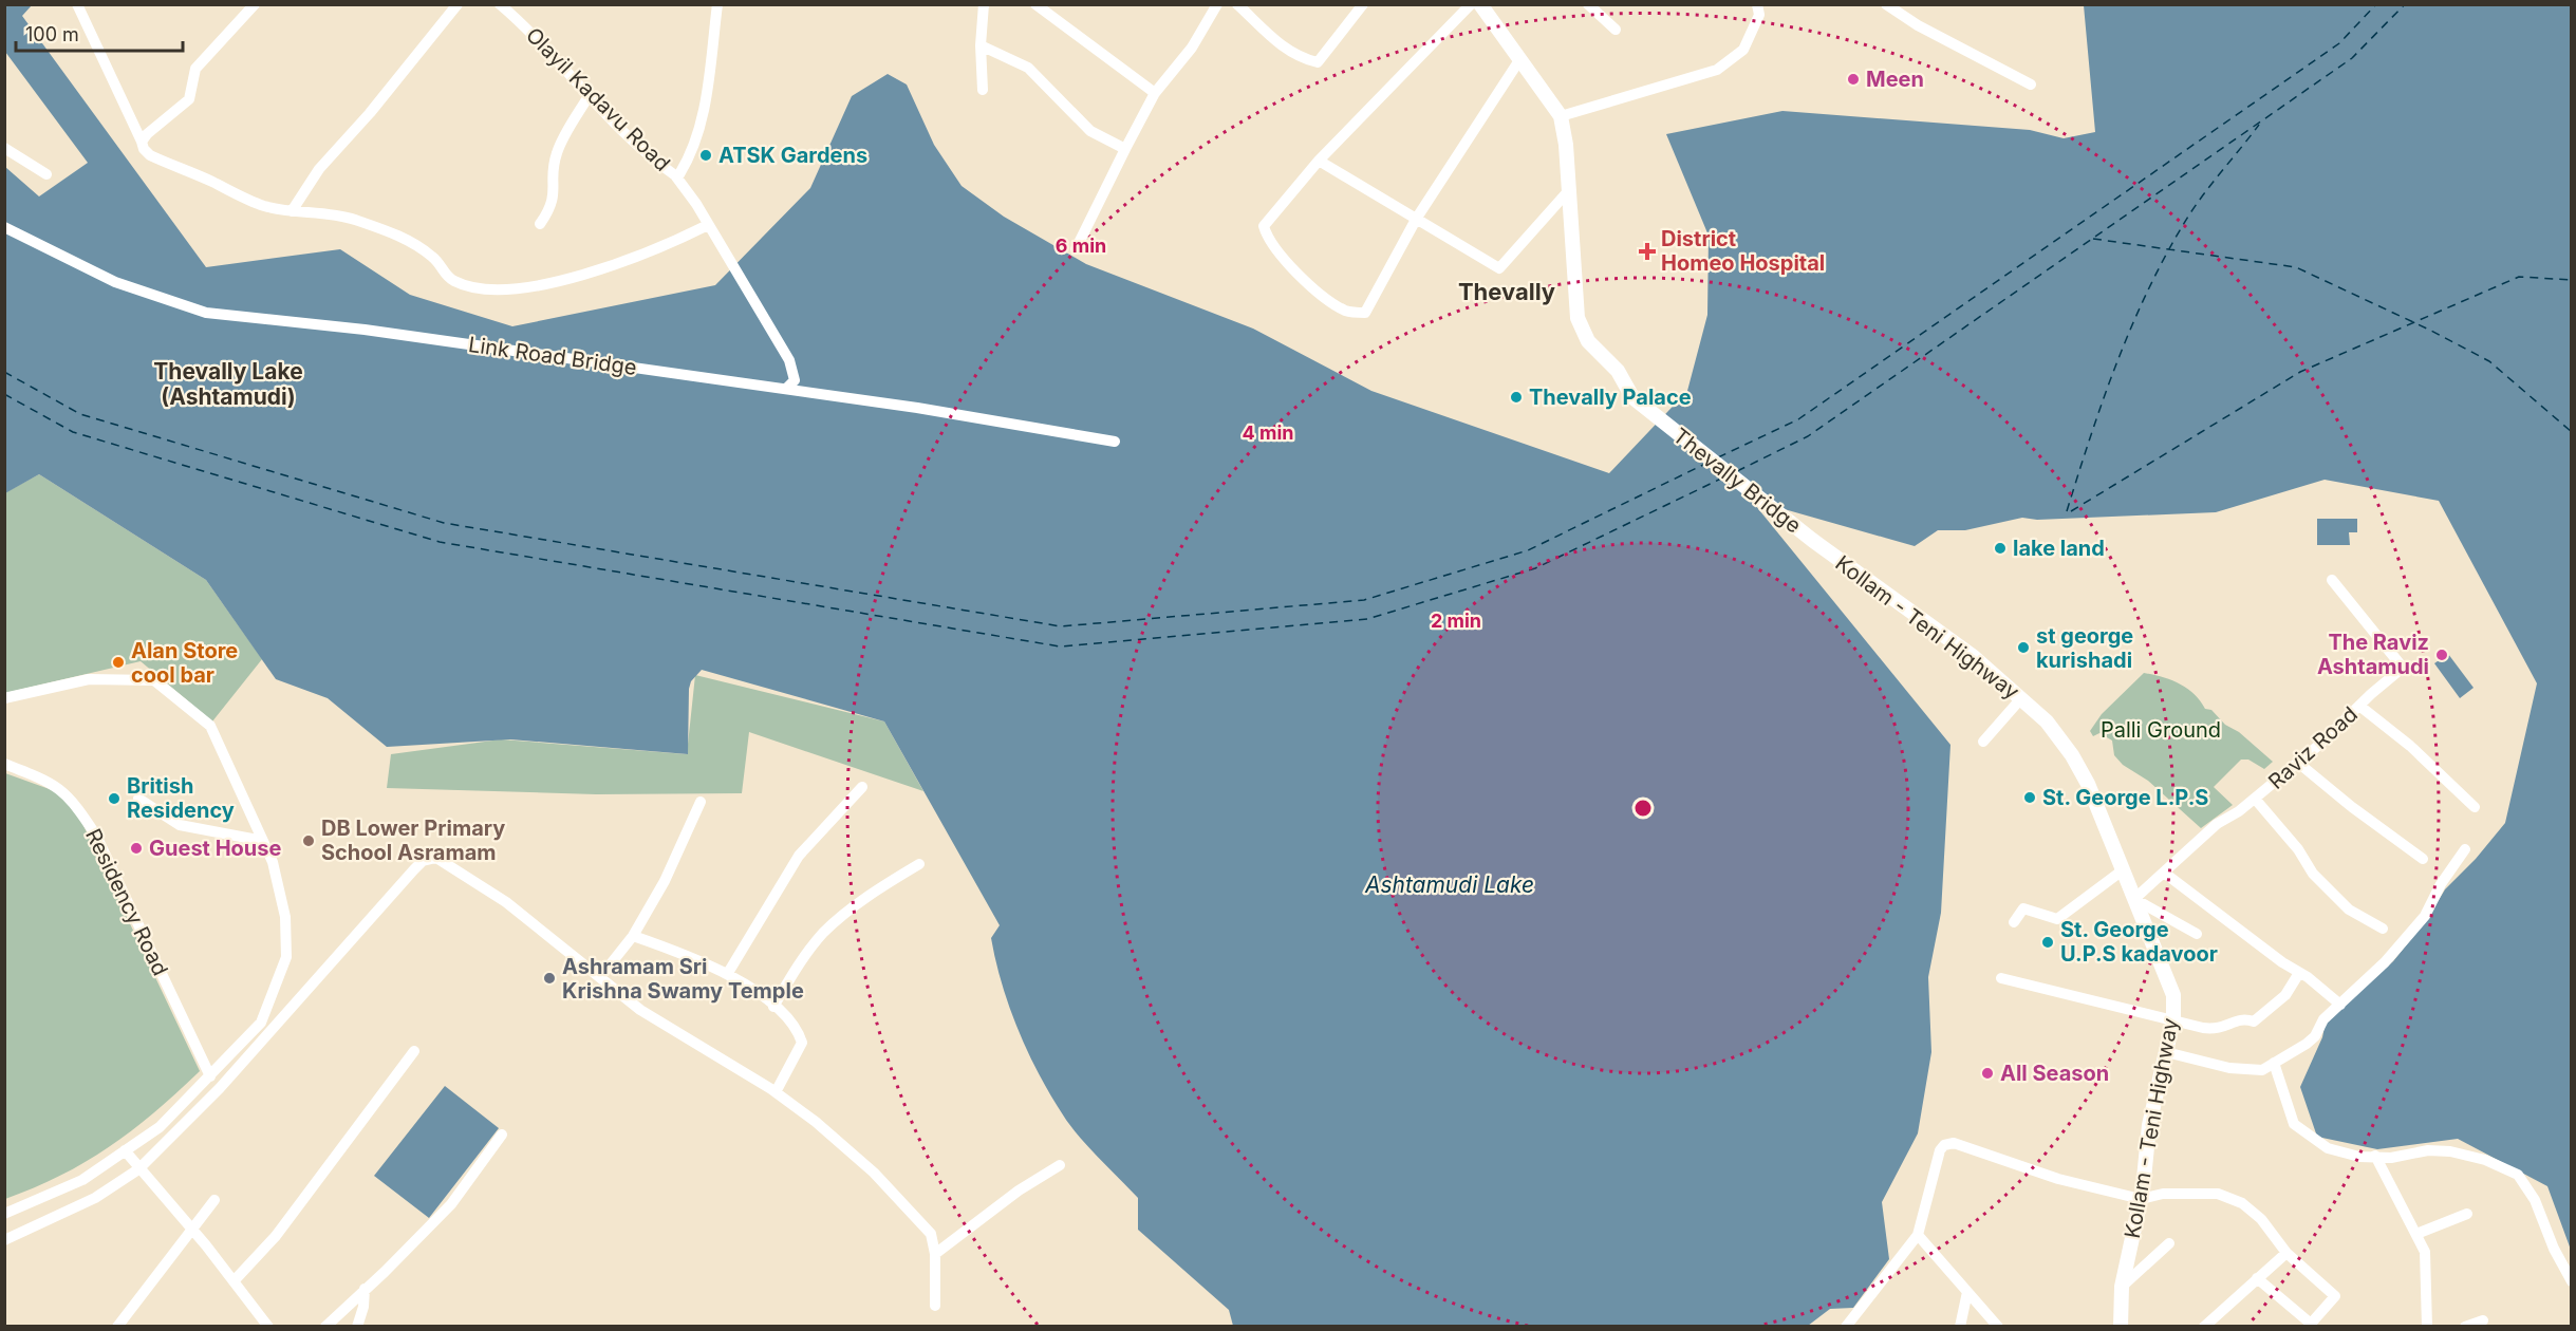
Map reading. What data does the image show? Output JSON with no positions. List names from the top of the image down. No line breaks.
{"streets":{"main road":["Thevally Bridge","Kollam - Teni Highway"],"street":["Olayil Kadavu Road","Link Road Bridge","Raviz Road","Residency Road"]},"crossings":[["Thevally Bridge","Kollam - Teni Highway"],["Kollam - Teni Highway","Raviz Road"]],"districts":["Thevally","Thevally Lake (Ashtamudi)"],"water":["Ashtamudi Lake"],"parks":["Palli Ground"],"places":{"other":["Meen","ATSK Gardens","Thevally Palace","lake land","st george kurishadi","The Raviz Ashtamudi","Alan Store cool bar","St. George L.P.S","British Residency","DB Lower Primary School Asramam","Guest House","St. George U.P.S kadavoor","Ashramam Sri Krishna Swamy Temple","All Season"],"health":["District Homeo Hospital"]},"scale_bar":"100 m","rings":["6 min","4 min","2 min"]}
